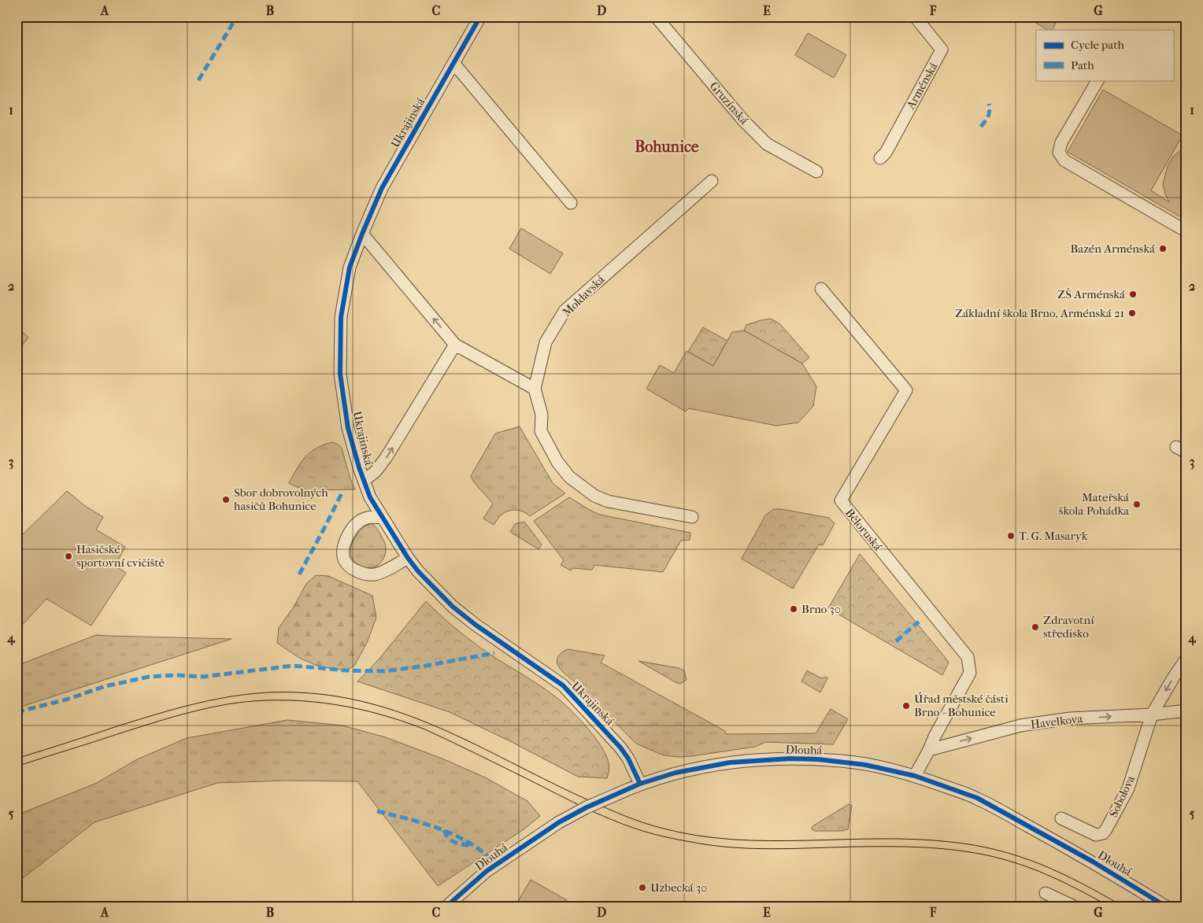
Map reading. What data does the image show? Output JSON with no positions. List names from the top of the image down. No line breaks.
{"streets":{"street":["Arménská","Gruzínská","Ukrajinská","Moldavská","Běloruská","Havelkova","Dlouhá","Sobolova"]},"crossings":[["Ukrajinská","Dlouhá"],["Běloruská","Havelkova"],["Běloruská","Dlouhá"],["Havelkova","Sobolova"]],"one_way":["Havelkova"],"districts":["Bohunice"],"places":["Bazén Arménská","ZŠ Arménská","Základní škola Brno, Arménská 21","Sbor dobrovolných hasičů Bohunice","Mateřská škola Pohádka","T. G. Masaryk","Hasičské sportovní cvičiště","Brno 30","Zdravotní středisko","Úřad městské části Brno - Bohunice","Uzbecká 30"],"legend":["Cycle path","Path"],"grid":{"columns":["A","B","C","D","E","F","G"],"rows":["1","2","3","4","5"]}}
